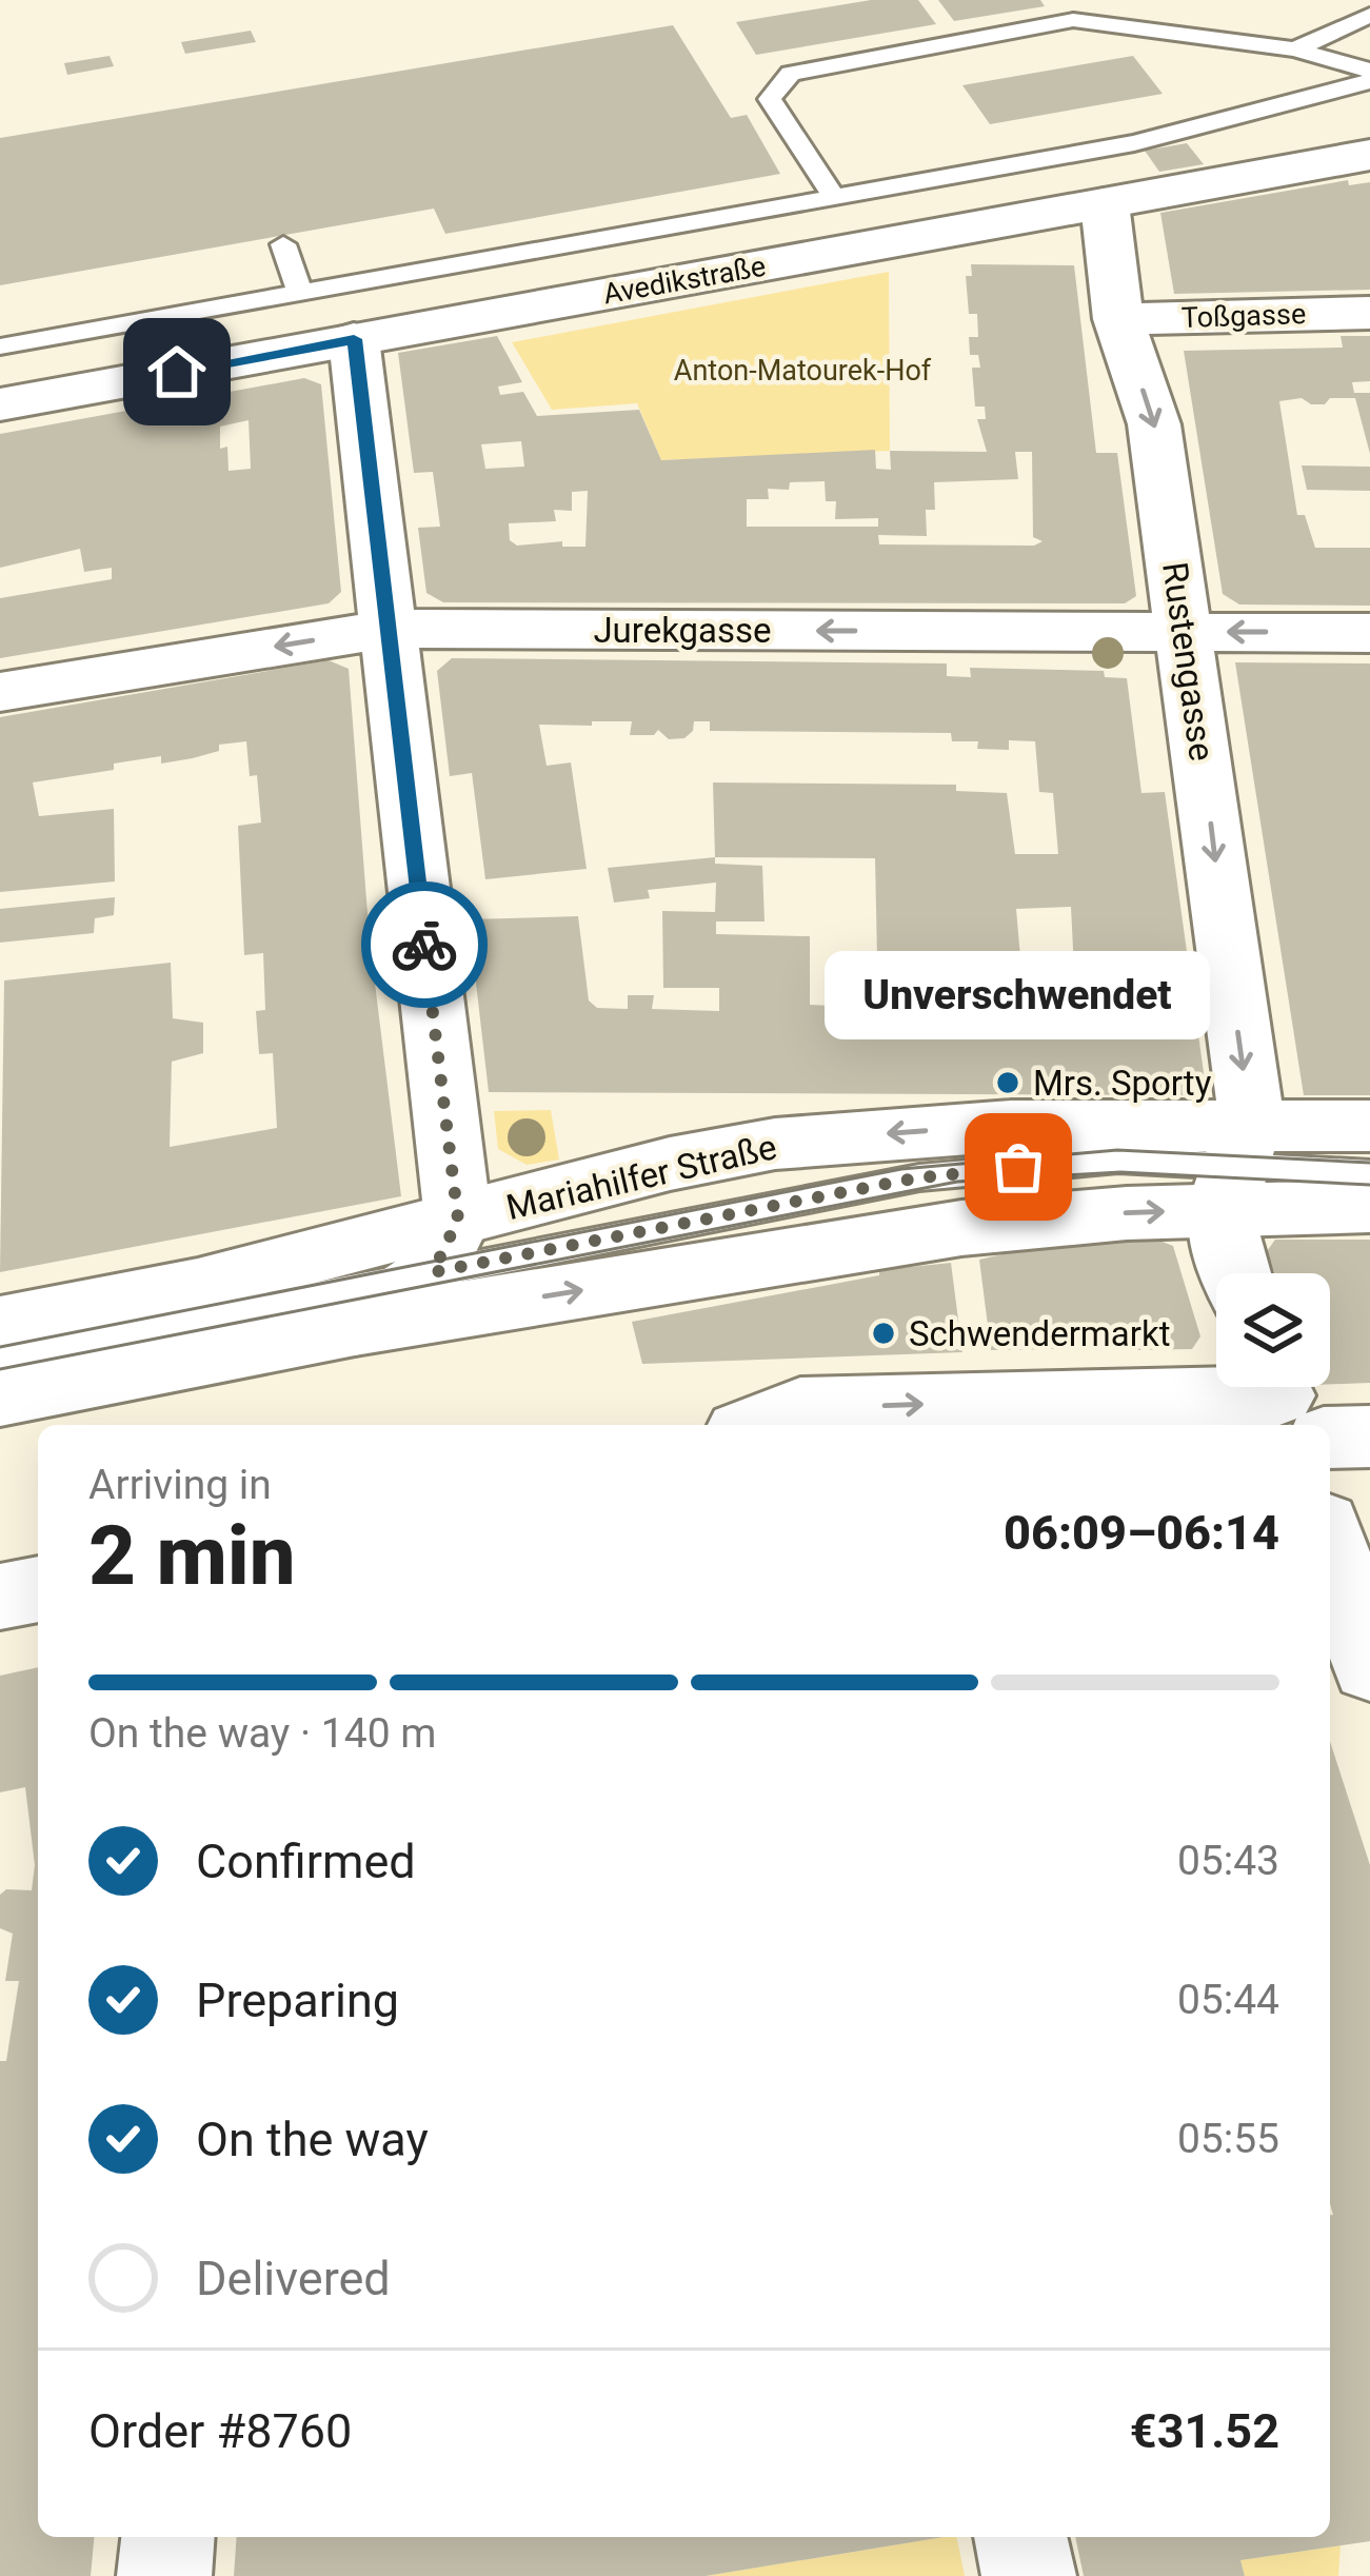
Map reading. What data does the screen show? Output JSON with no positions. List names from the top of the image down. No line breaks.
{"streets":{"street":["Avedikstraße","Toßgasse","Jurekgasse","Rustengasse","Mariahilfer Straße"]},"crossings":[["Avedikstraße","Rustengasse"],["Toßgasse","Rustengasse"],["Jurekgasse","Rustengasse"],["Rustengasse","Mariahilfer Straße"]],"one_way":["Jurekgasse","Rustengasse"],"parks":["Anton-Matourek-Hof"],"places":["Mrs. Sporty","Unverschwendet","Schwendermarkt"],"page":{"bubble":"Unverschwendet","heading":["2 min","Arriving in","06:09–06:14"],"panel":["Order #8760","€31.52"],"bar":"On the way · 140 m","list":[["Confirmed","05:43"],["Preparing","05:44"],["On the way","05:55"],"Delivered"]}}
